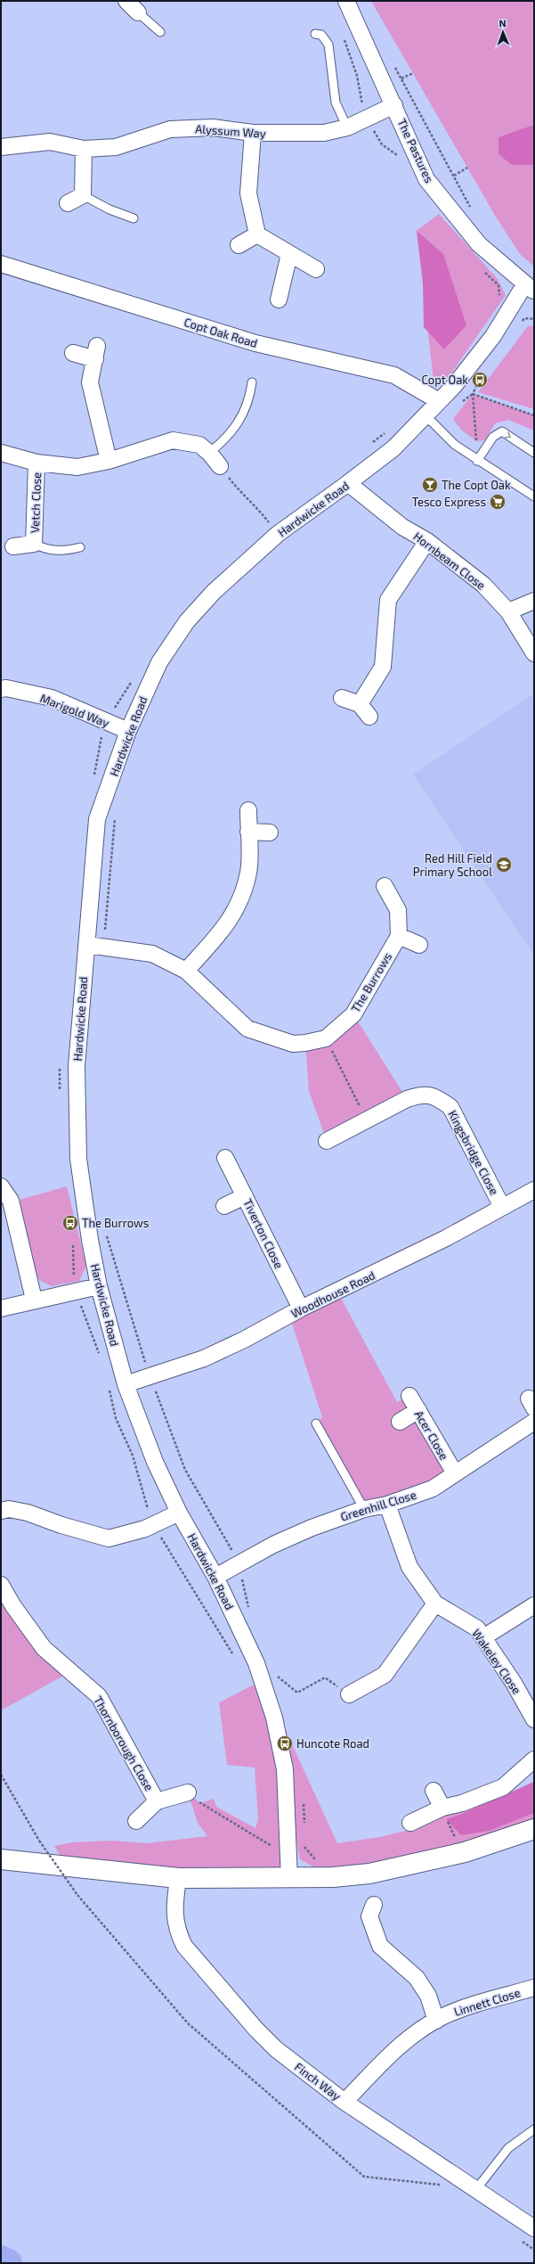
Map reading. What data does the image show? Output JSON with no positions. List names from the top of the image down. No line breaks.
{"streets":{"street":["Alyssum Way","The Pastures","Copt Oak Road","Vetch Close","Hardwicke Road","Hornbeam Close","Marigold Way","The Burrows","Kingsbridge Close","Tiverton Close","Woodhouse Road","Acer Close","Greenhill Close","Wakeley Close","Thornborough Close","Linnett Close","Finch Way"]},"crossings":[["Alyssum Way","The Pastures"],["The Pastures","Hardwicke Road"],["Copt Oak Road","Hardwicke Road"],["Hardwicke Road","Hornbeam Close"],["Hardwicke Road","Marigold Way"],["Hardwicke Road","Woodhouse Road"],["Hardwicke Road","Greenhill Close"],["Kingsbridge Close","Woodhouse Road"],["Tiverton Close","Woodhouse Road"],["Acer Close","Greenhill Close"],["Greenhill Close","Wakeley Close"],["Linnett Close","Finch Way"]],"places":{"bus stop":["Copt Oak","The Burrows","Huncote Road"],"bar":["The Copt Oak"],"supermarket":["Tesco Express"],"school or university":["Red Hill Field Primary School"]},"north":"top"}
